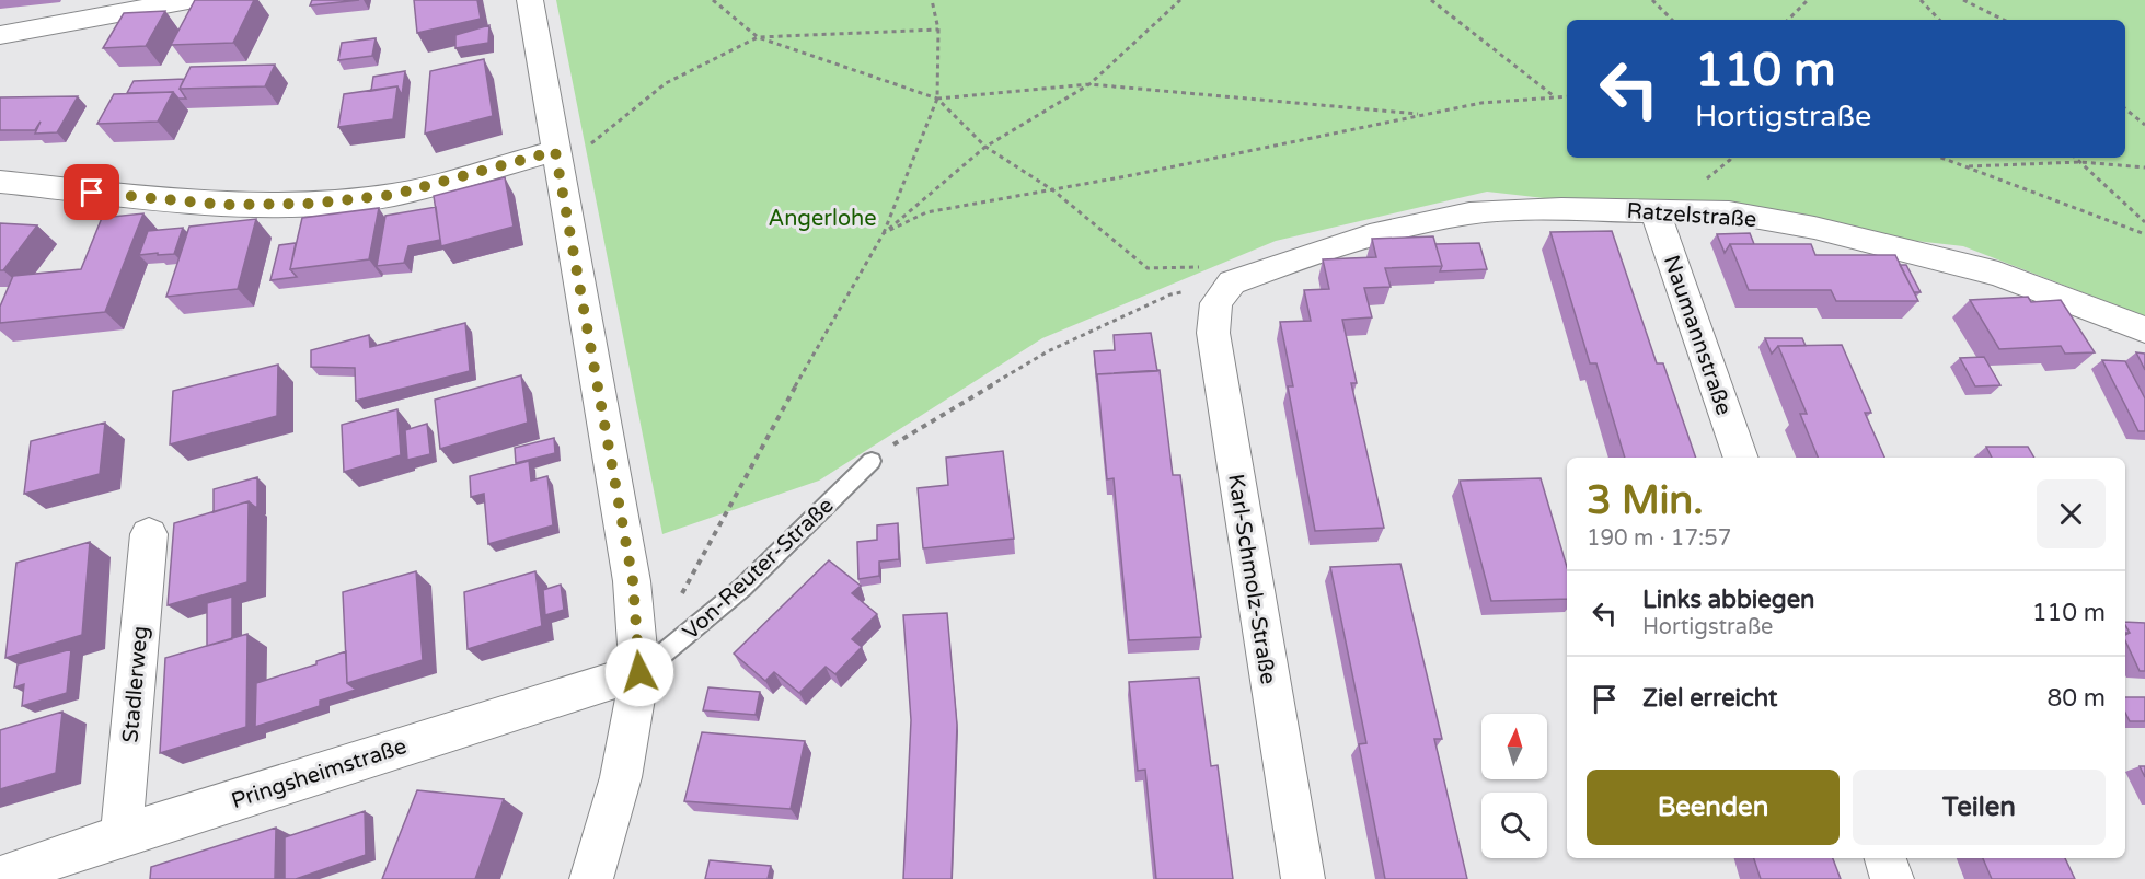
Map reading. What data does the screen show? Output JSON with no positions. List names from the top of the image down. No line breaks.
{"streets":{"street":["Ratzelstraße","Naumannstraße","Karl-Schmolz-Straße","Stadlerweg","Pringsheimstraße"],"lane":["Von-Reuter-Straße"]},"crossings":[["Ratzelstraße","Naumannstraße"],["Ratzelstraße","Karl-Schmolz-Straße"],["Von-Reuter-Straße","Pringsheimstraße"],["Stadlerweg","Pringsheimstraße"]],"parks":["Angerlohe"],"north":"top","page":{"turn":["110 m","Hortigstraße"],"heading":["3 Min.","190 m · 17:57"],"list":[{"name":"Links abbiegen","note":"Hortigstraße","value":"110 m"},{"name":"Ziel erreicht","value":"80 m"}],"buttons":["Beenden","Teilen"]}}
